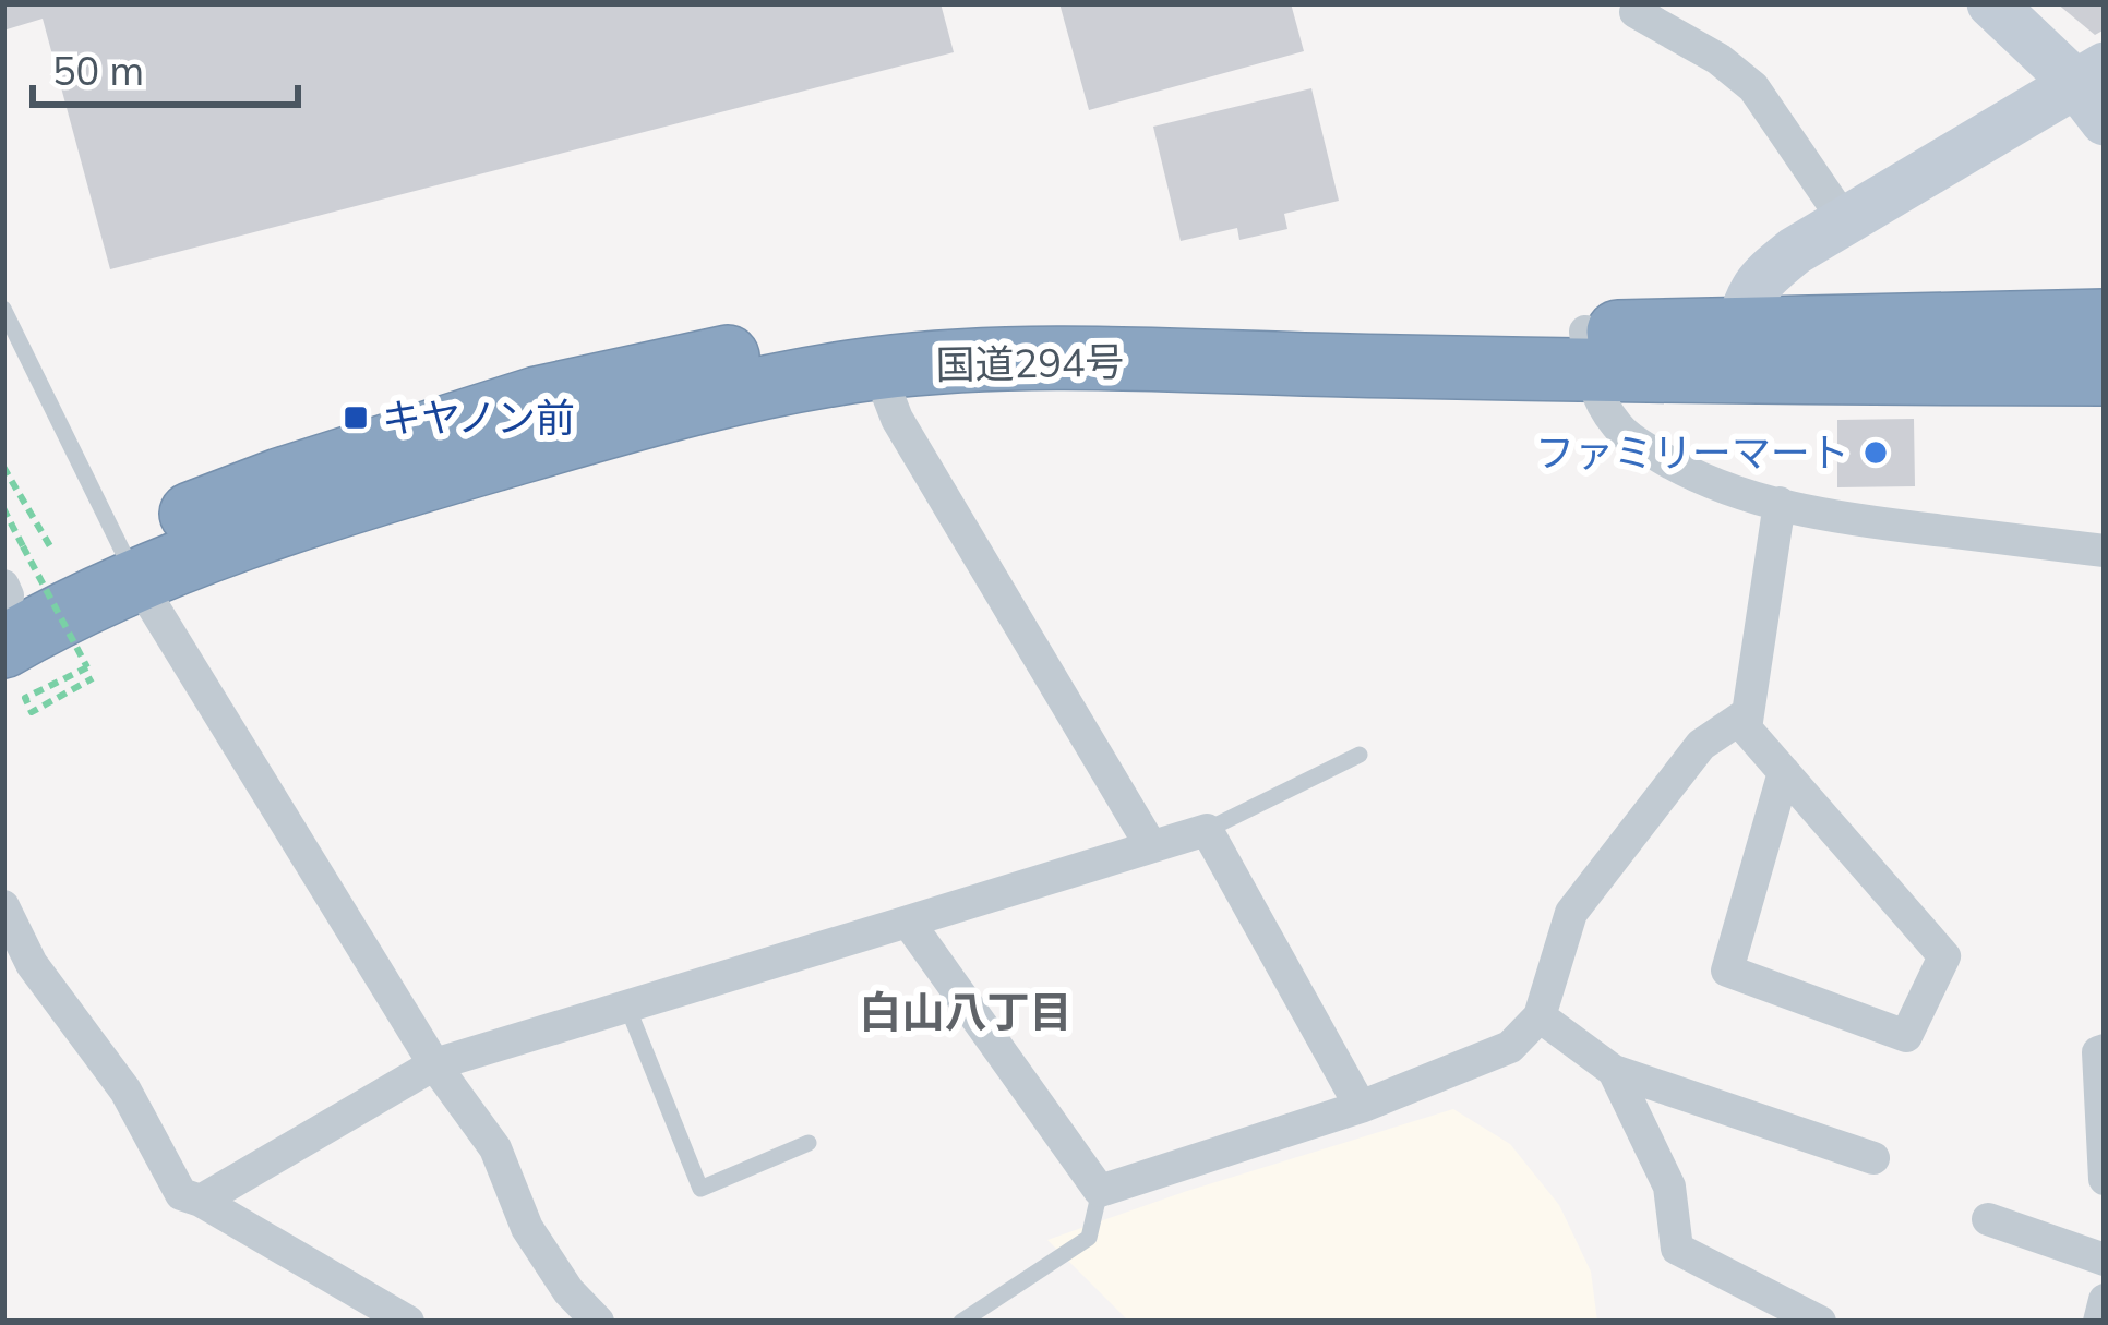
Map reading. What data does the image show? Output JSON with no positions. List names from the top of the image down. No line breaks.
{"streets":{"highway":["国道294号"]},"districts":["白山八丁目"],"places":{"transit":["キヤノン前"],"other":["ファミリーマート"]},"scale_bar":"50 m"}
